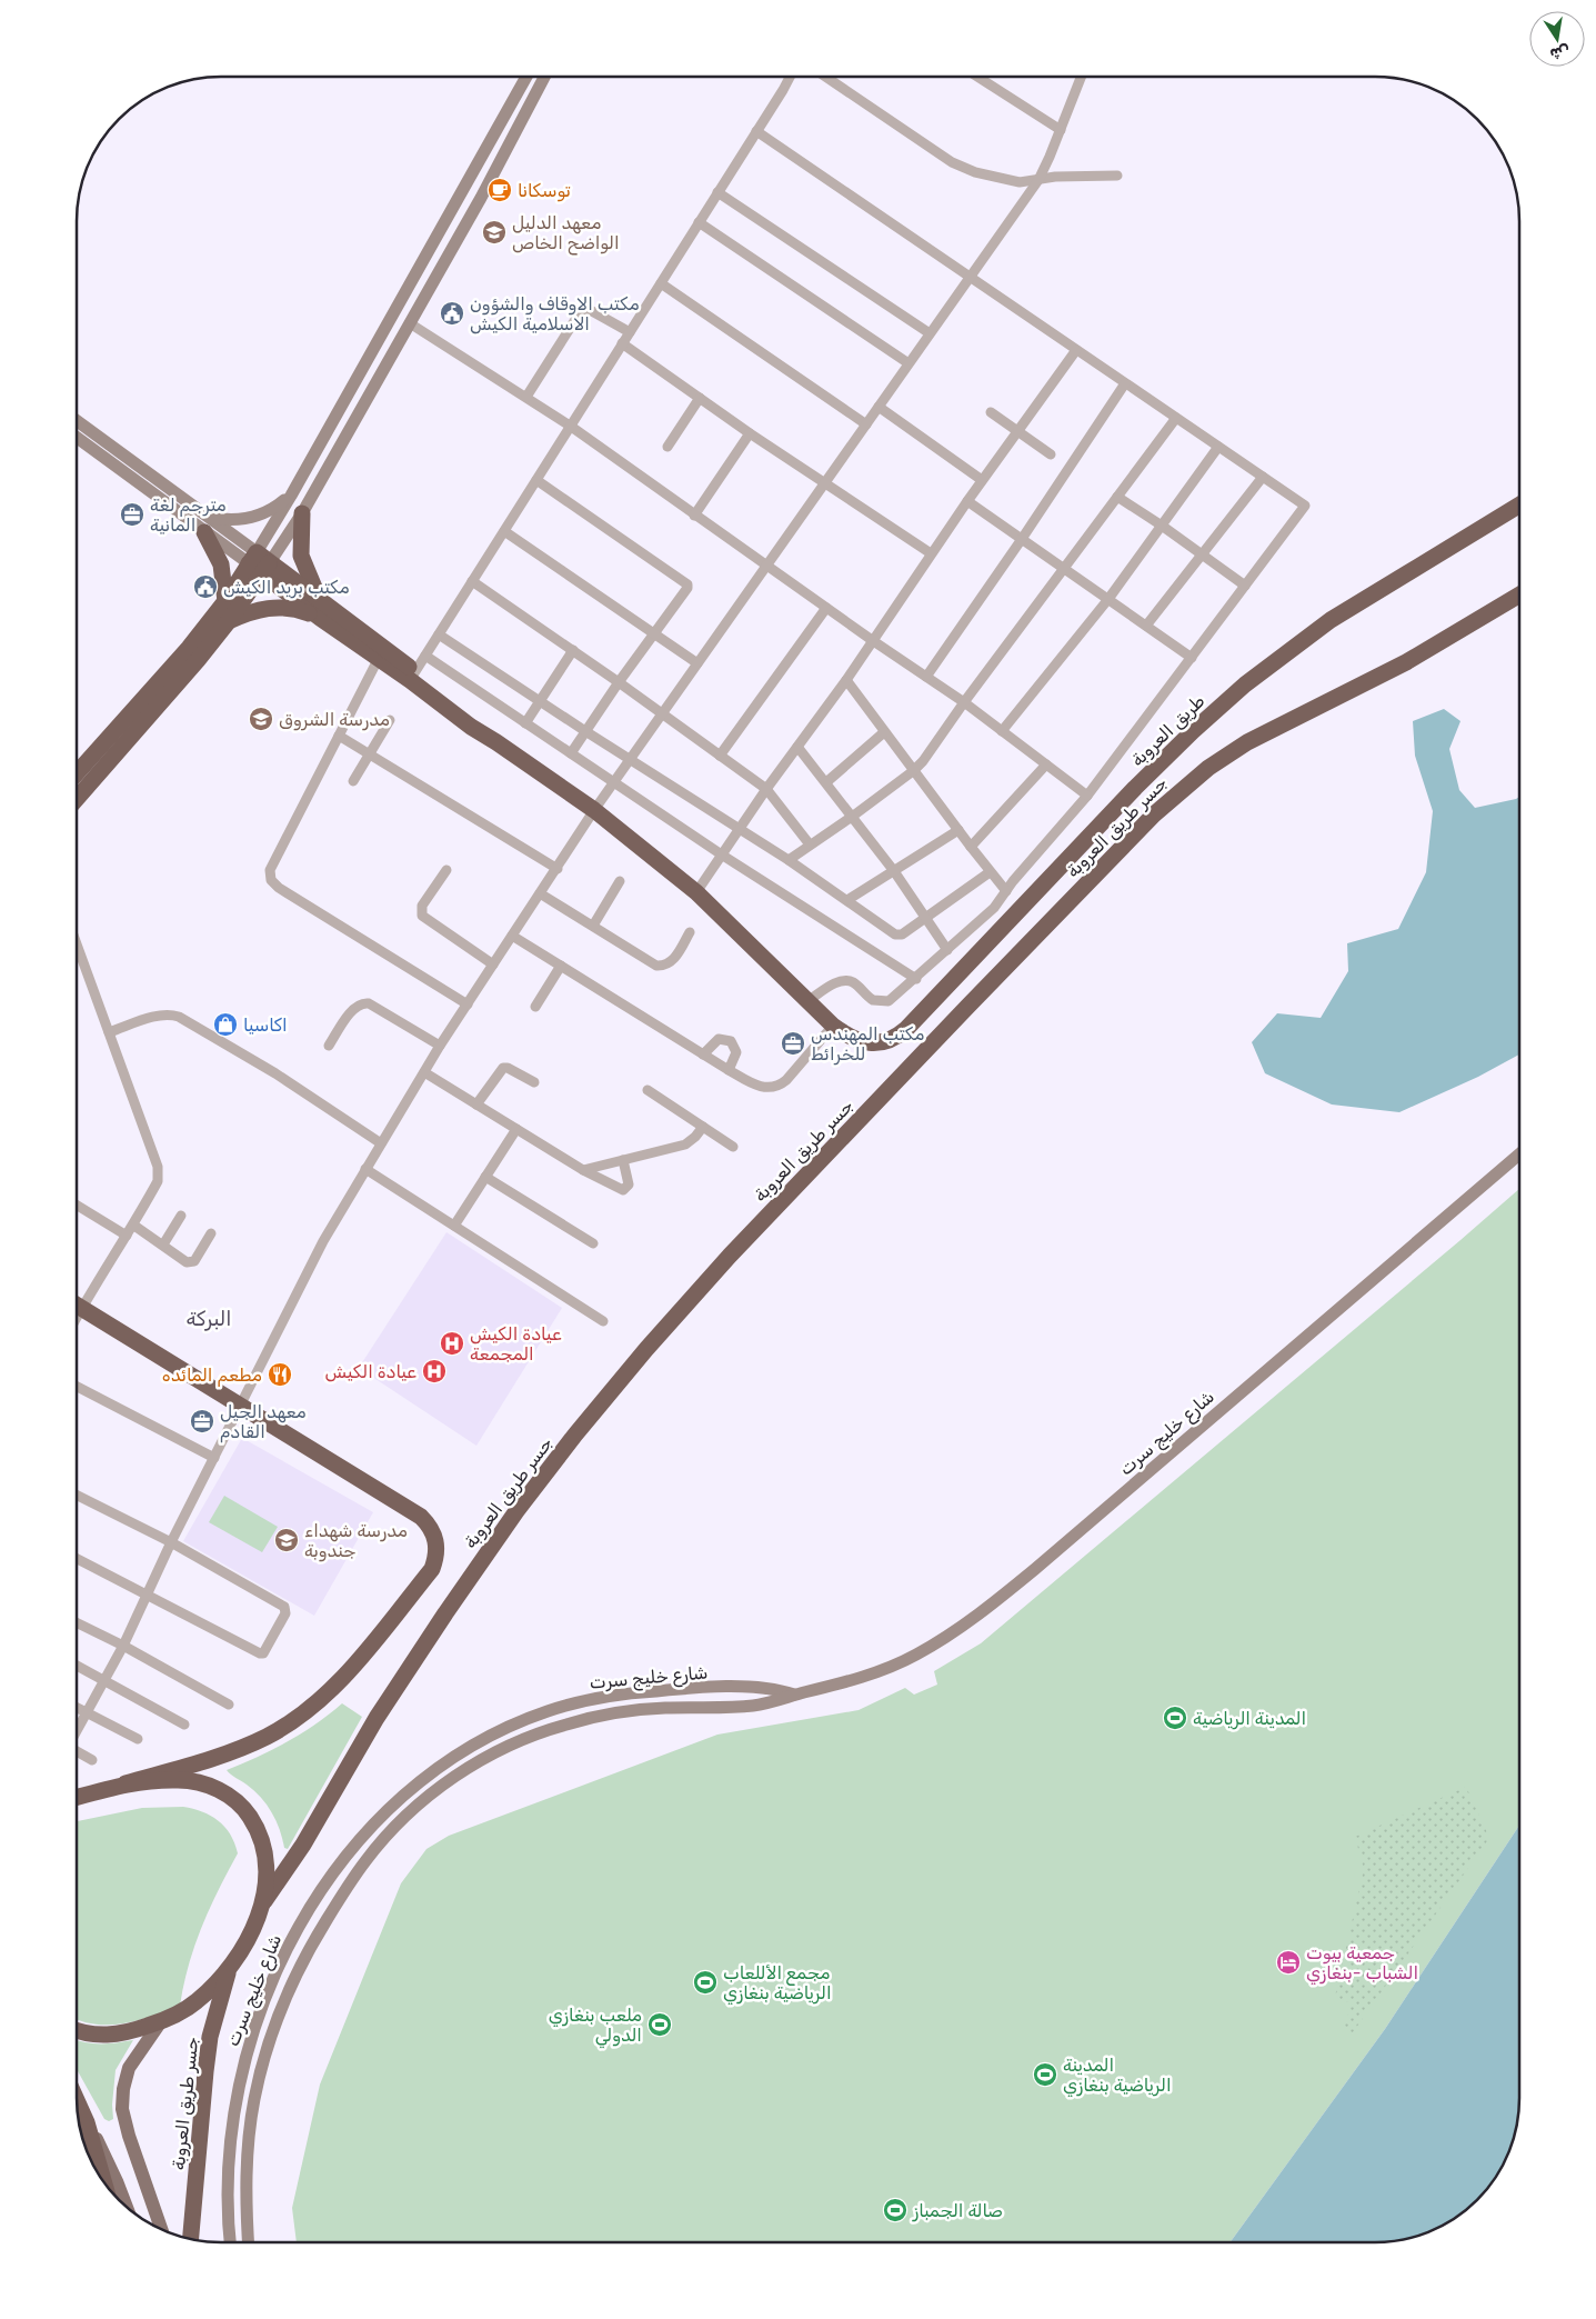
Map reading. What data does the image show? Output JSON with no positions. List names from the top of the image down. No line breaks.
{"streets":{"highway":["طريق العروبة","جسر طريق العروبة"],"main road":["شارع خليج سرت"]},"districts":["البركة"],"places":{"cafe":["توسكانا"],"school or university":["معهد الدليل الواضح الخاص","مدرسة الشروق","مدرسة شهداء جندوبة"],"public building":["مكتب الاوقاف والشؤون الاسلامية الكيش","مكتب بريد الكيش"],"office":["مترجم لغة المانية","مكتب المهندس للخرائط","معهد الجيل القادم"],"shop":["اكاسيا"],"hospital":["عيادة الكيش المجمعة","عيادة الكيش"],"restaurant":["مطعم المائده"],"sports":["المدينة الرياضية","مجمع الأللعاب الرياضية بنغازي","ملعب بنغازي الدولي","المدينة الرياضية بنغازي","صالة الجمباز"],"hotel":["جمعية بيوت الشباب -بنغازي"]},"north":"bottom"}
